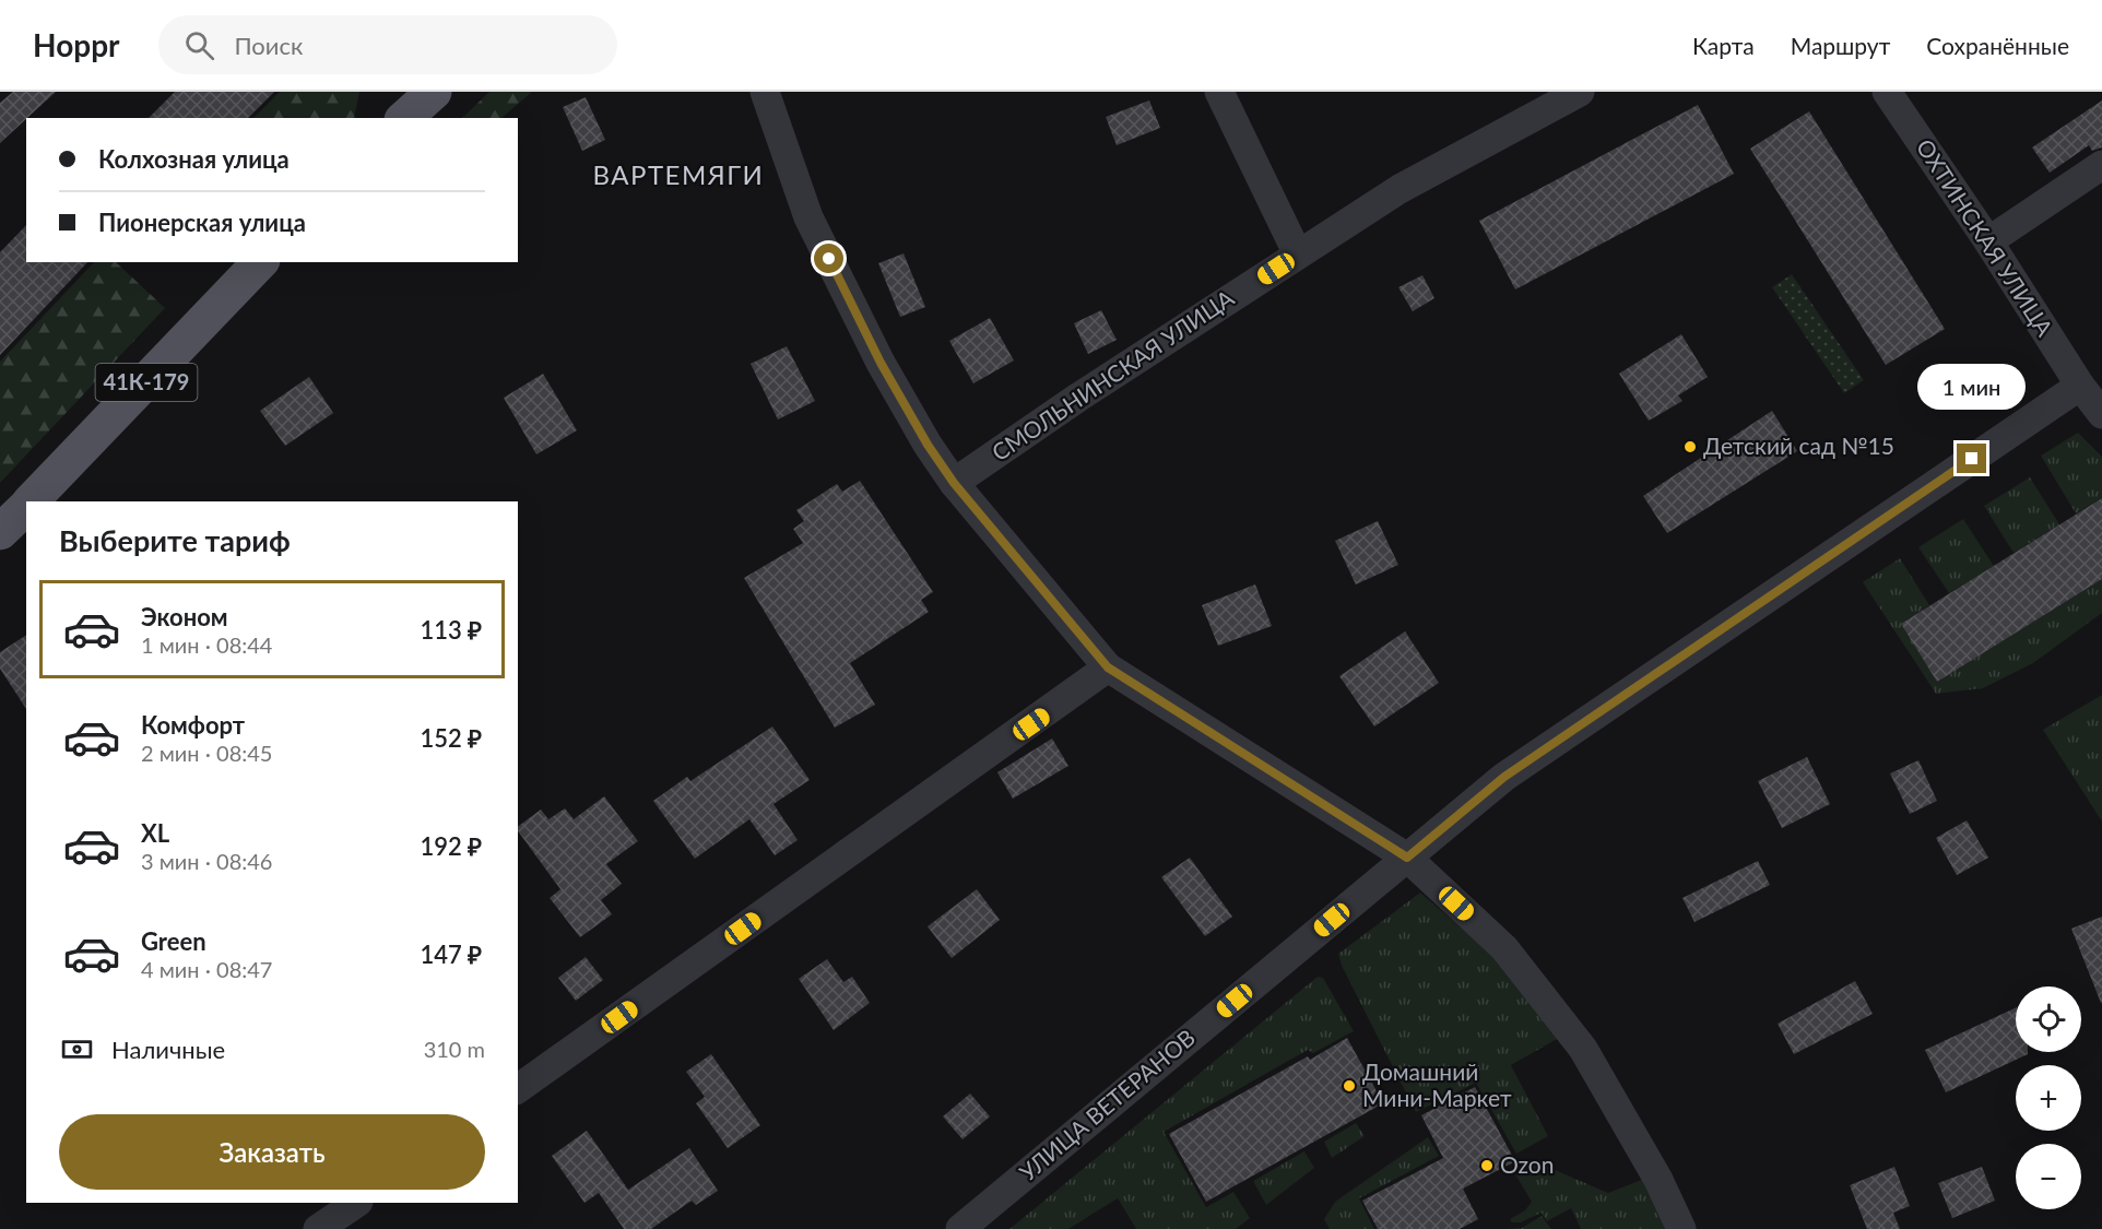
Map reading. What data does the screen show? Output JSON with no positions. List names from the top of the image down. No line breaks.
{"streets":{"main road":["41К-179"],"street":["ОХТИНСКАЯ УЛИЦА","СМОЛЬНИНСКАЯ УЛИЦА","УЛИЦА ВЕТЕРАНОВ"]},"crossings":[["ОХТИНСКАЯ УЛИЦА","УЛИЦА ВЕТЕРАНОВ"]],"districts":["ВАРТЕМЯГИ"],"places":["Детский сад №15","Домашний Мини-Маркет","Ozon"],"page":{"header":"Hoppr","search":"Поиск","nav":["Карта","Маршрут","Сохранённые"],"banner":["Колхозная улица","Пионерская улица"],"bubble":"1 мин","heading":"Выберите тариф","list":[{"name":"Эконом","note":"1 мин · 08:44","value":"113 ₽"},{"name":"Комфорт","note":"2 мин · 08:45","value":"152 ₽"},{"name":"XL","note":"3 мин · 08:46","value":"192 ₽"},{"name":"Green","note":"4 мин · 08:47","value":"147 ₽"}],"map_buttons":["+","−"],"pay":["Наличные","310 m"],"buttons":"Заказать"}}
